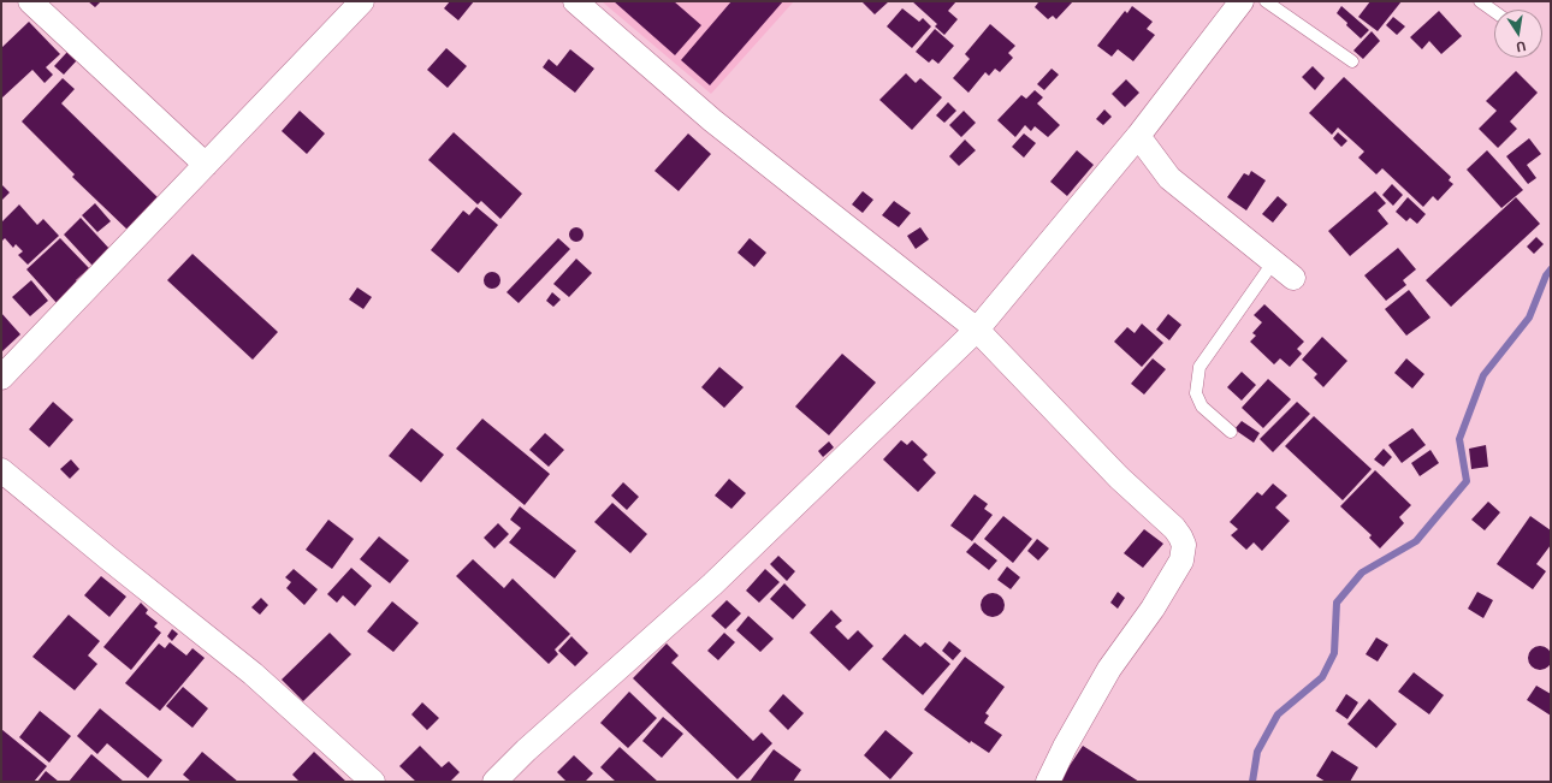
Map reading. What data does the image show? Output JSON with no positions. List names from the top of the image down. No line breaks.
{"north":"bottom"}
